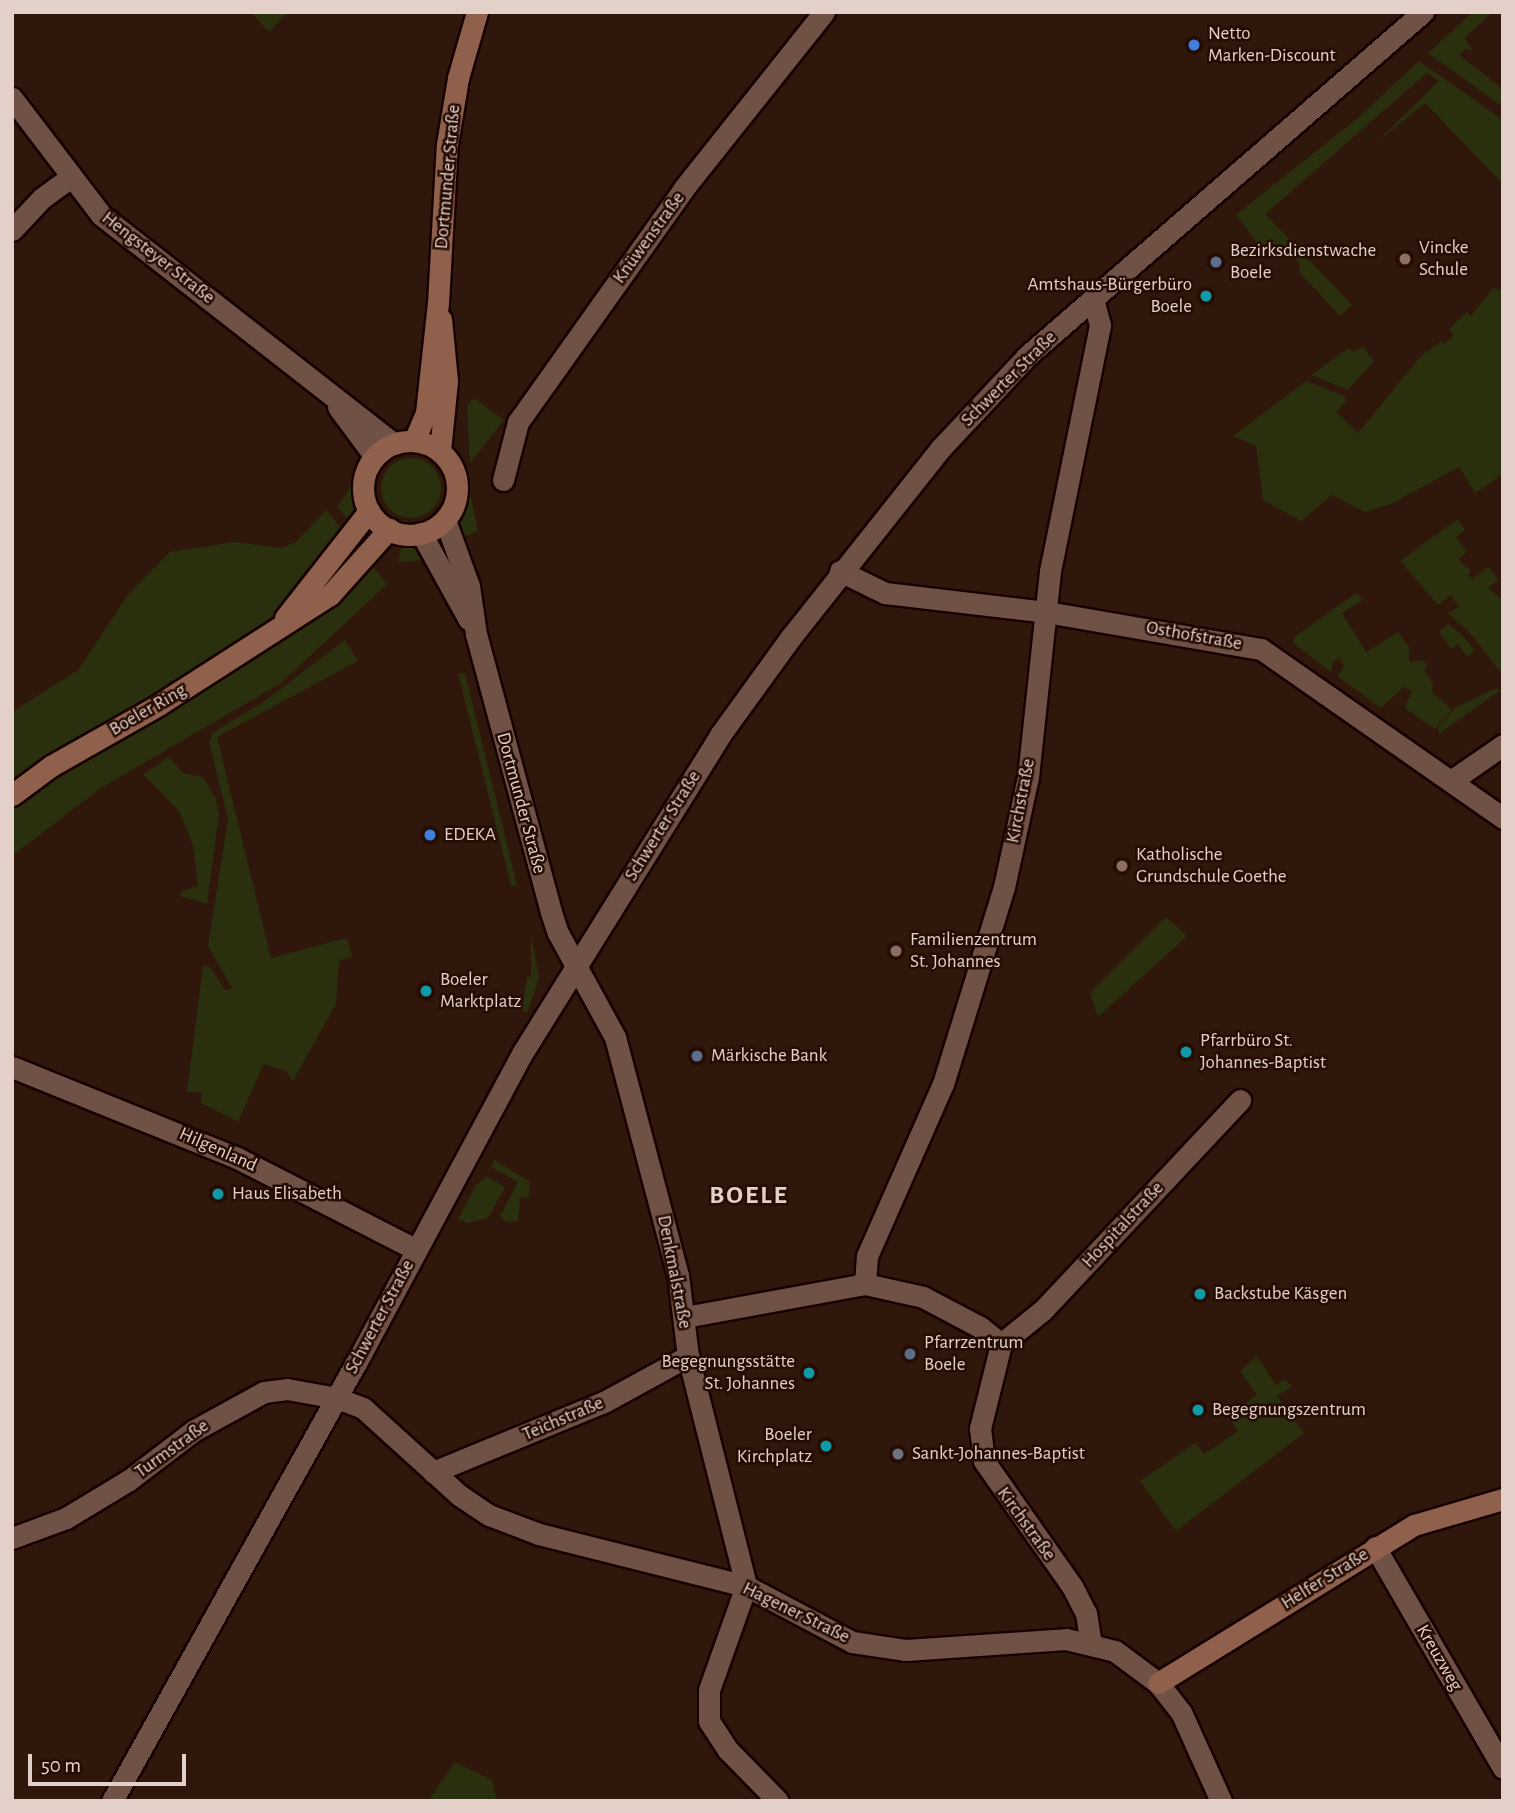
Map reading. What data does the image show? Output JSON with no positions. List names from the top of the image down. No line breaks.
{"streets":{"main road":["Dortmunder Straße","Boeler Ring","Helfer Straße"],"street":["Knüwenstraße","Hengsteyer Straße","Schwerter Straße","Osthofstraße","Kirchstraße","Hilgenland","Hospitalstraße","Denkmalstraße","Teichstraße","Turmstraße","Hagener Straße","Kreuzweg"]},"crossings":[["Dortmunder Straße","Hengsteyer Straße"],["Dortmunder Straße","Schwerter Straße"],["Dortmunder Straße","Boeler Ring"],["Dortmunder Straße","Denkmalstraße"],["Hengsteyer Straße","Boeler Ring"],["Schwerter Straße","Osthofstraße"],["Schwerter Straße","Kirchstraße"],["Schwerter Straße","Hilgenland"],["Schwerter Straße","Denkmalstraße"],["Schwerter Straße","Turmstraße"],["Schwerter Straße","Hagener Straße"],["Osthofstraße","Kirchstraße"],["Kirchstraße","Hospitalstraße"],["Kirchstraße","Hagener Straße"],["Denkmalstraße","Teichstraße"],["Denkmalstraße","Hagener Straße"],["Teichstraße","Hagener Straße"],["Turmstraße","Hagener Straße"],["Helfer Straße","Hagener Straße"],["Helfer Straße","Kreuzweg"]],"districts":["BOELE"],"places":["Netto Marken-Discount","Vincke Schule","Bezirksdienstwache Boele","Amtshaus-Bürgerbüro Boele","EDEKA","Katholische Grundschule Goethe","Familienzentrum St. Johannes","Boeler Marktplatz","Pfarrbüro St. Johannes-Baptist","Märkische Bank","Haus Elisabeth","Backstube Käsgen","Pfarrzentrum Boele","Begegnungsstätte St. Johannes","Begegnungszentrum","Boeler Kirchplatz","Sankt-Johannes-Baptist"],"scale_bar":"50 m"}
